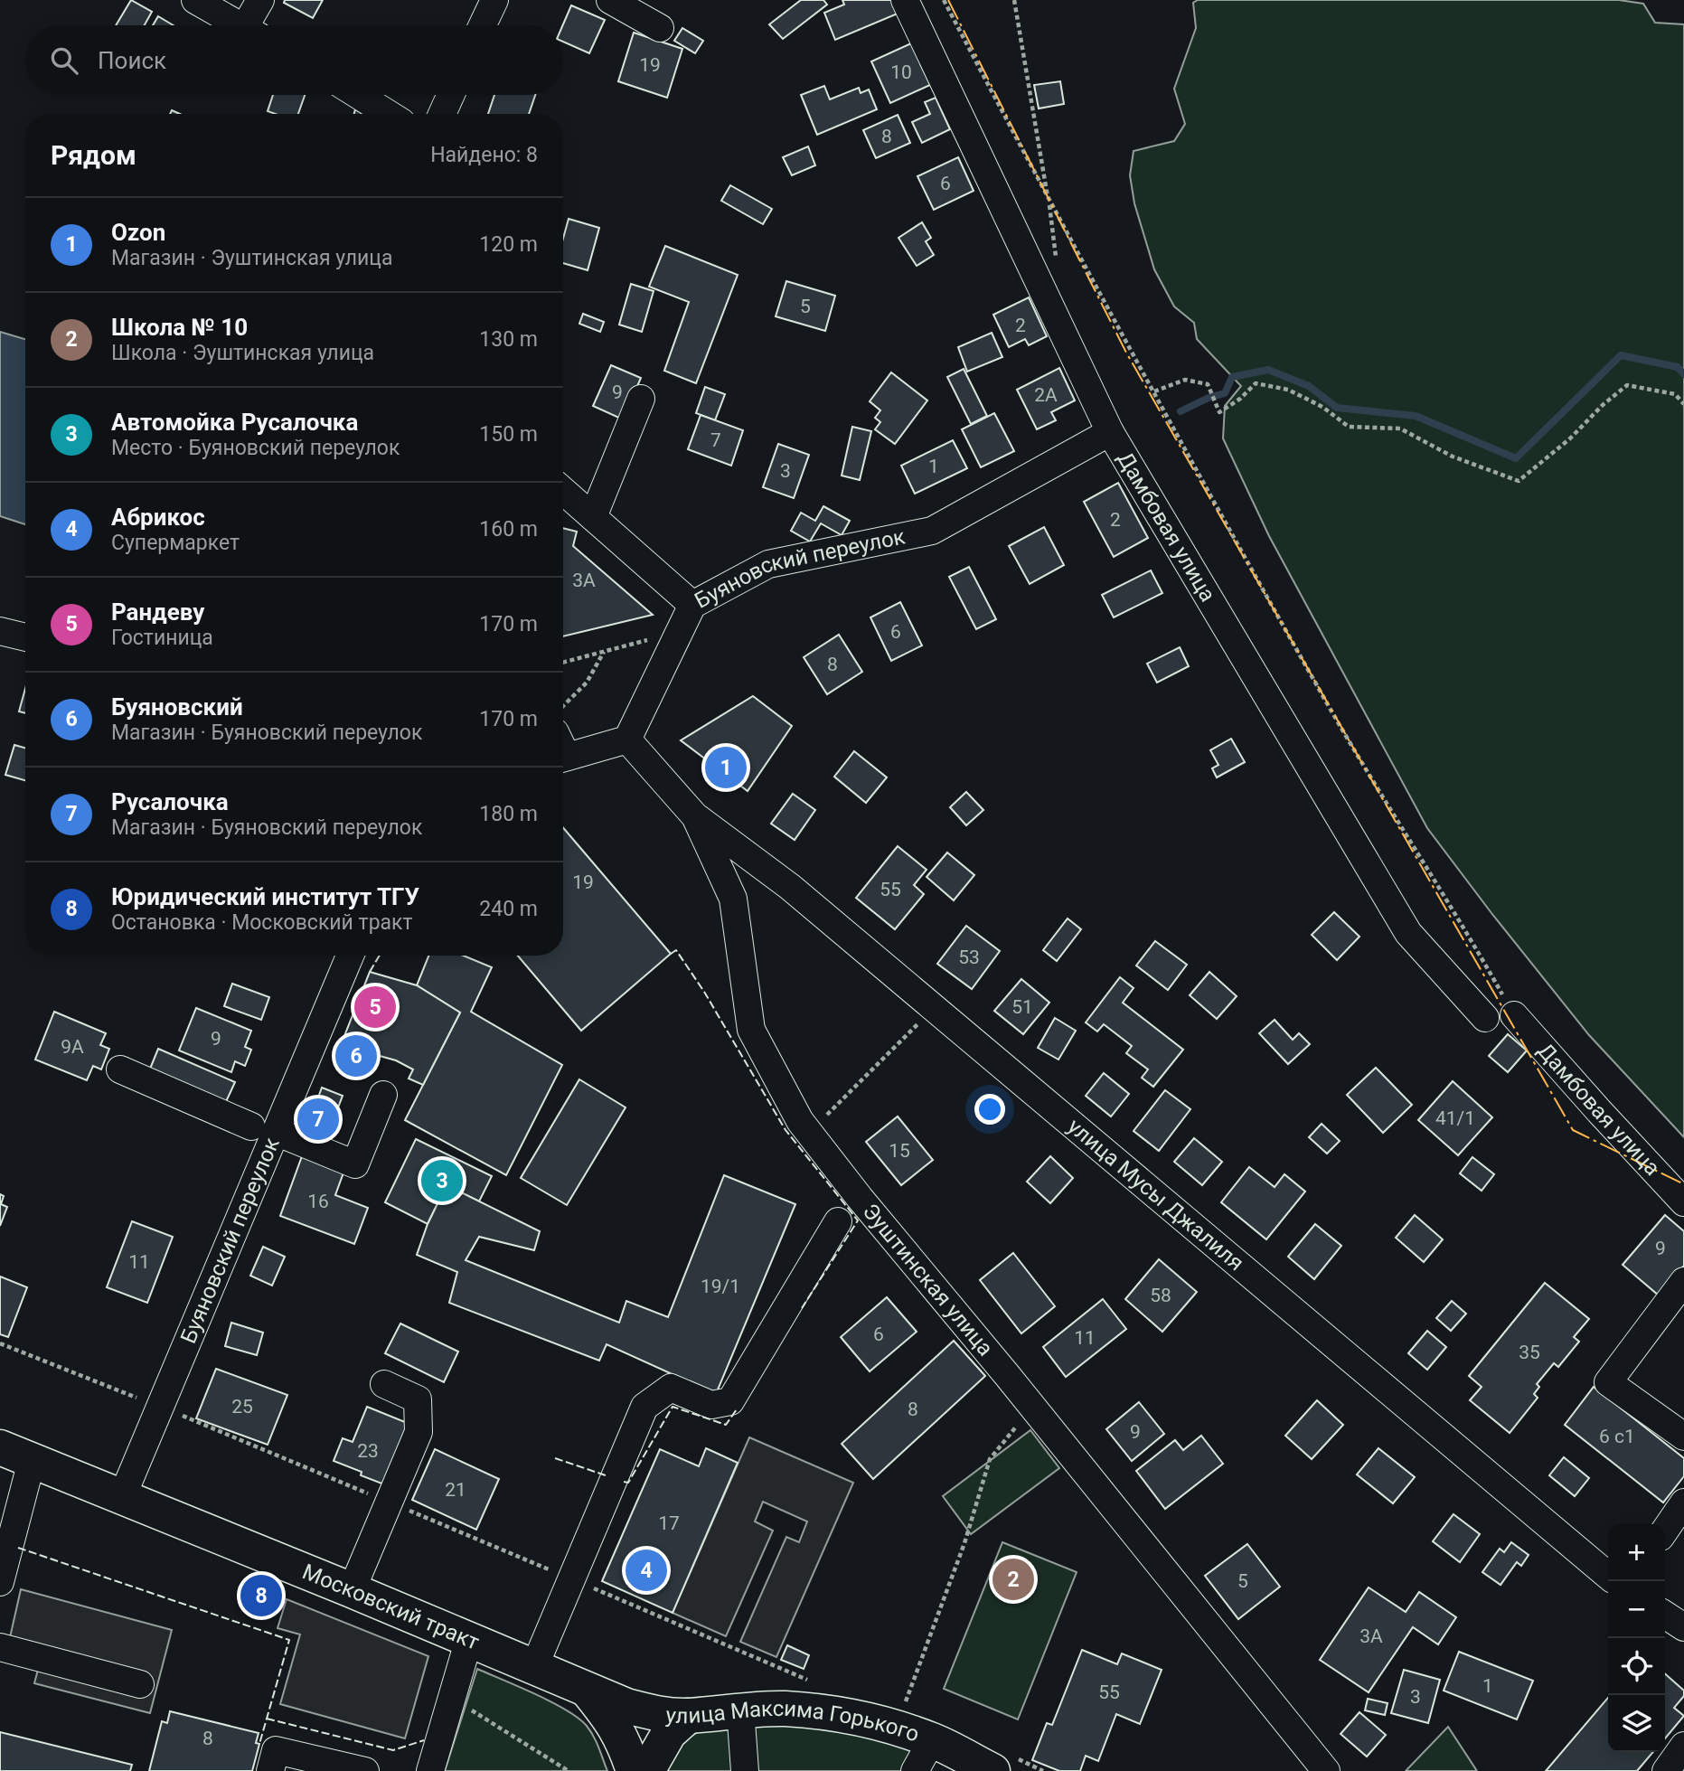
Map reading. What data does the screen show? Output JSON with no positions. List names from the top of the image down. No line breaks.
{"streets":{"main road":["Московский тракт","улица Максима Горького"],"street":["Дамбовая улица","Буяновский переулок","улица Мусы Джалиля","Эуштинская улица"]},"crossings":[["Дамбовая улица","Буяновский переулок"],["Буяновский переулок","Эуштинская улица"],["Буяновский переулок","Московский тракт"],["улица Мусы Джалиля","Эуштинская улица"],["Московский тракт","улица Максима Горького"]],"house_numbers":["19","10","8","6","5","2","9","2А","7","1","3","2","3А","6","8","19","55","53","51","9","9А","41/1","15","16","9","11","19/1","58","6","11","35","25","8","9","6 с1","23","21","17","5","3А","1","55","3","8"],"page":{"search":"Поиск","heading":["Рядом","Найдено: 8"],"list":[{"mark":"1","name":"Ozon","note":"Магазин · Эуштинская улица","value":"120 m"},{"mark":"2","name":"Школа № 10","note":"Школа · Эуштинская улица","value":"130 m"},{"mark":"3","name":"Автомойка Русалочка","note":"Место · Буяновский переулок","value":"150 m"},{"mark":"4","name":"Абрикос","note":"Супермаркет","value":"160 m"},{"mark":"5","name":"Рандеву","note":"Гостиница","value":"170 m"},{"mark":"6","name":"Буяновский","note":"Магазин · Буяновский переулок","value":"170 m"},{"mark":"7","name":"Русалочка","note":"Магазин · Буяновский переулок","value":"180 m"},{"mark":"8","name":"Юридический институт ТГУ","note":"Остановка · Московский тракт","value":"240 m"}],"pins":["1","5","6","7","3","4","2","8"],"map_buttons":["+","−"]}}
